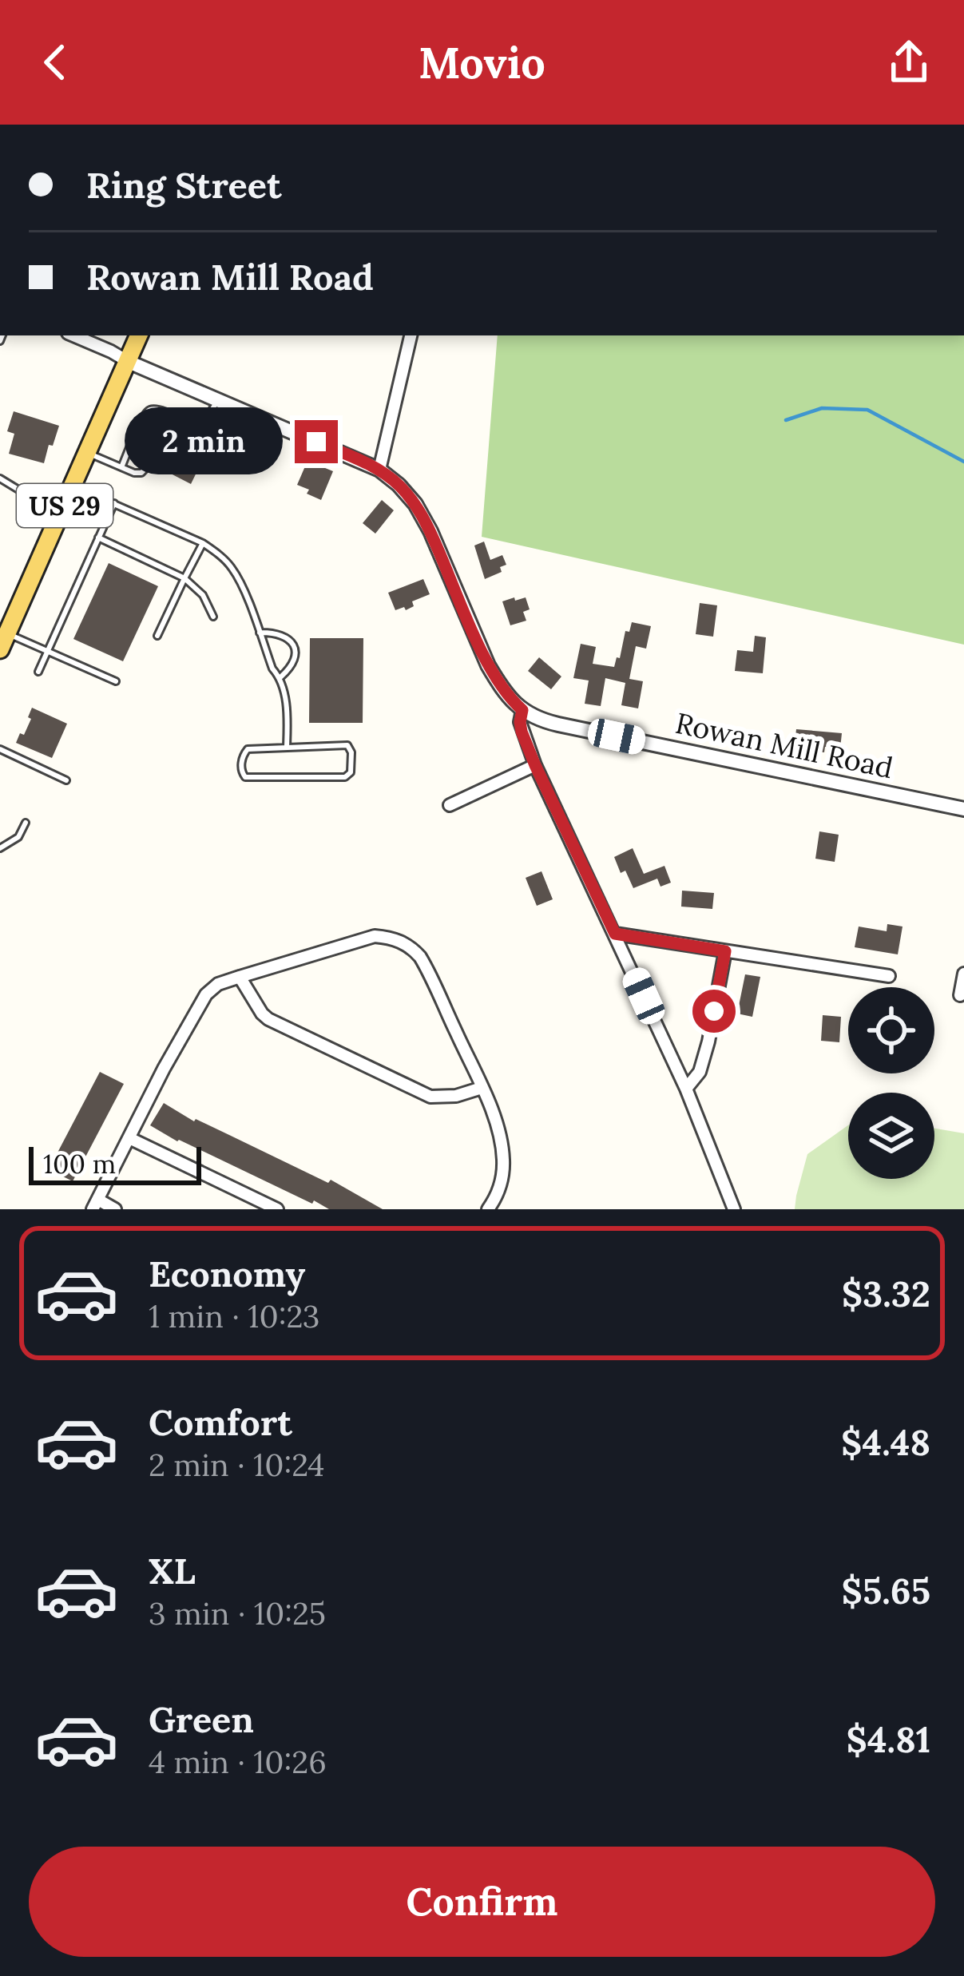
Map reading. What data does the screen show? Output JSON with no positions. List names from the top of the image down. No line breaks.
{"streets":{"main road":["US 29"],"street":["Rowan Mill Road"]},"scale_bar":"100 m","page":{"header":"Movio","banner":["Ring Street","Rowan Mill Road"],"bubble":"2 min","scale":"100 m","list":[{"name":"Economy","note":"1 min · 10:23","value":"$3.32"},{"name":"Comfort","note":"2 min · 10:24","value":"$4.48"},{"name":"XL","note":"3 min · 10:25","value":"$5.65"},{"name":"Green","note":"4 min · 10:26","value":"$4.81"}],"buttons":"Confirm"}}
